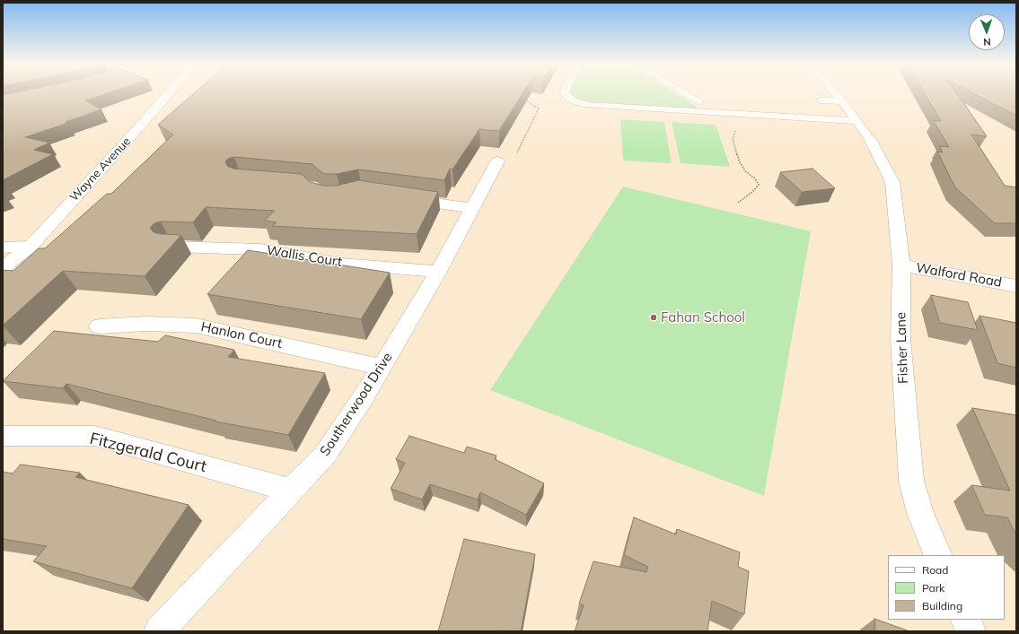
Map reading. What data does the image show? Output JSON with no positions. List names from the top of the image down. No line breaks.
{"streets":{"street":["Wayne Avenue","Wallis Court","Walford Road","Hanlon Court","Fisher Lane","Southerwood Drive","Fitzgerald Court"]},"crossings":[["Wallis Court","Southerwood Drive"],["Walford Road","Fisher Lane"],["Hanlon Court","Southerwood Drive"],["Southerwood Drive","Fitzgerald Court"]],"places":["Fahan School"],"legend":["Road","Park","Building"],"north":"bottom"}
